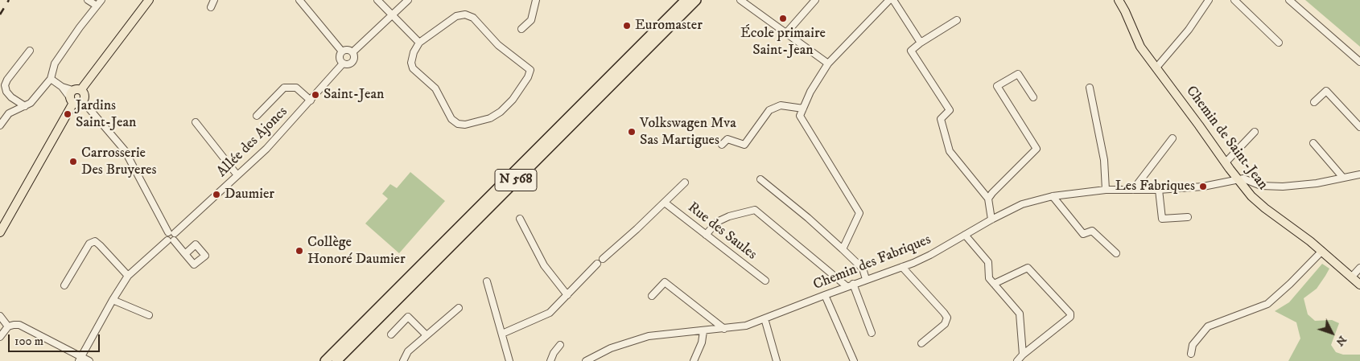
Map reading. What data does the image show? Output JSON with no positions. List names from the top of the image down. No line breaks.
{"streets":{"highway":["N 568"],"main road":["Chemin de Saint-Jean"],"street":["Allée des Ajoncs","Rue des Saules","Chemin des Fabriques"]},"crossings":[["Chemin de Saint-Jean","Chemin des Fabriques"]],"places":["École primaire Saint-Jean","Euromaster","Saint-Jean","Jardins Saint-Jean","Volkswagen Mva Sas Martigues","Carrosserie Des Bruyeres","Les Fabriques","Daumier","Collège Honoré Daumier"],"scale_bar":"100 m","north":"bottom right"}
